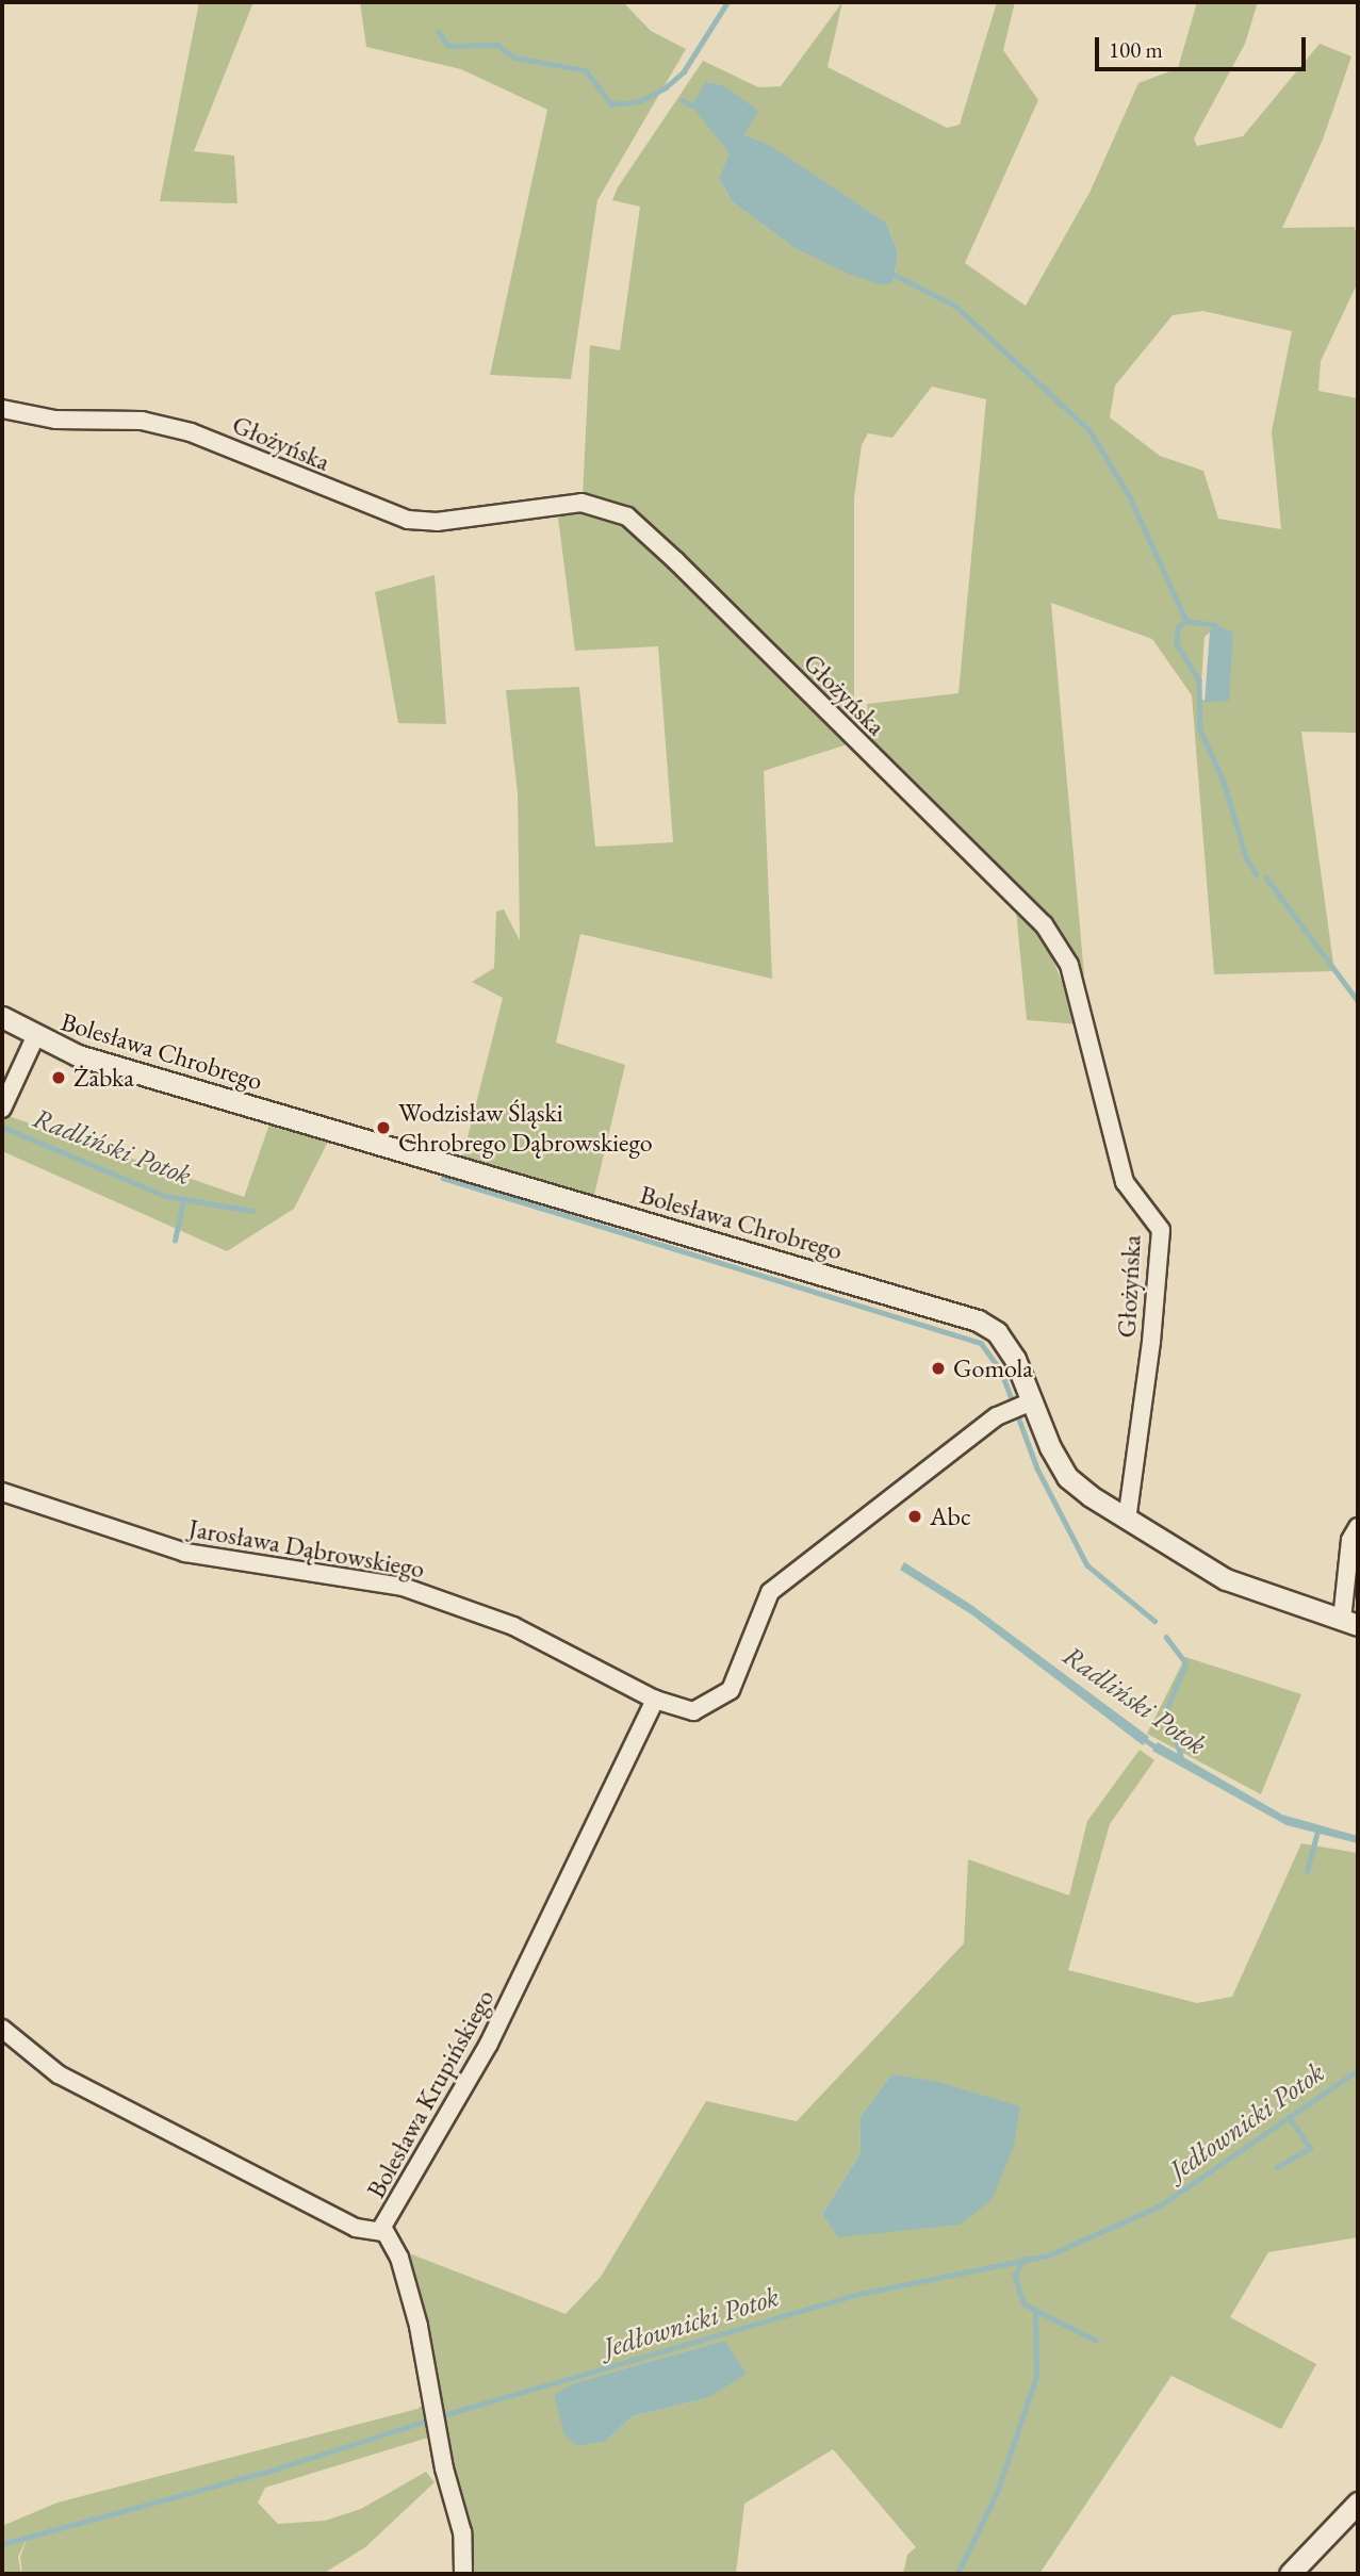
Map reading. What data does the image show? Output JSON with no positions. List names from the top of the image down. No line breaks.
{"streets":{"street":["Głożyńska","Bolesława Chrobrego","Jarosława Dąbrowskiego","Bolesława Krupińskiego"]},"crossings":[["Głożyńska","Bolesława Chrobrego"],["Bolesława Chrobrego","Jarosława Dąbrowskiego"],["Jarosława Dąbrowskiego","Bolesława Krupińskiego"]],"water":["Radliński Potok","Jedłownicki Potok"],"places":["Żabka","Wodzisław Śląski Chrobrego Dąbrowskiego","Gomola","Abc"],"scale_bar":"100 m"}
